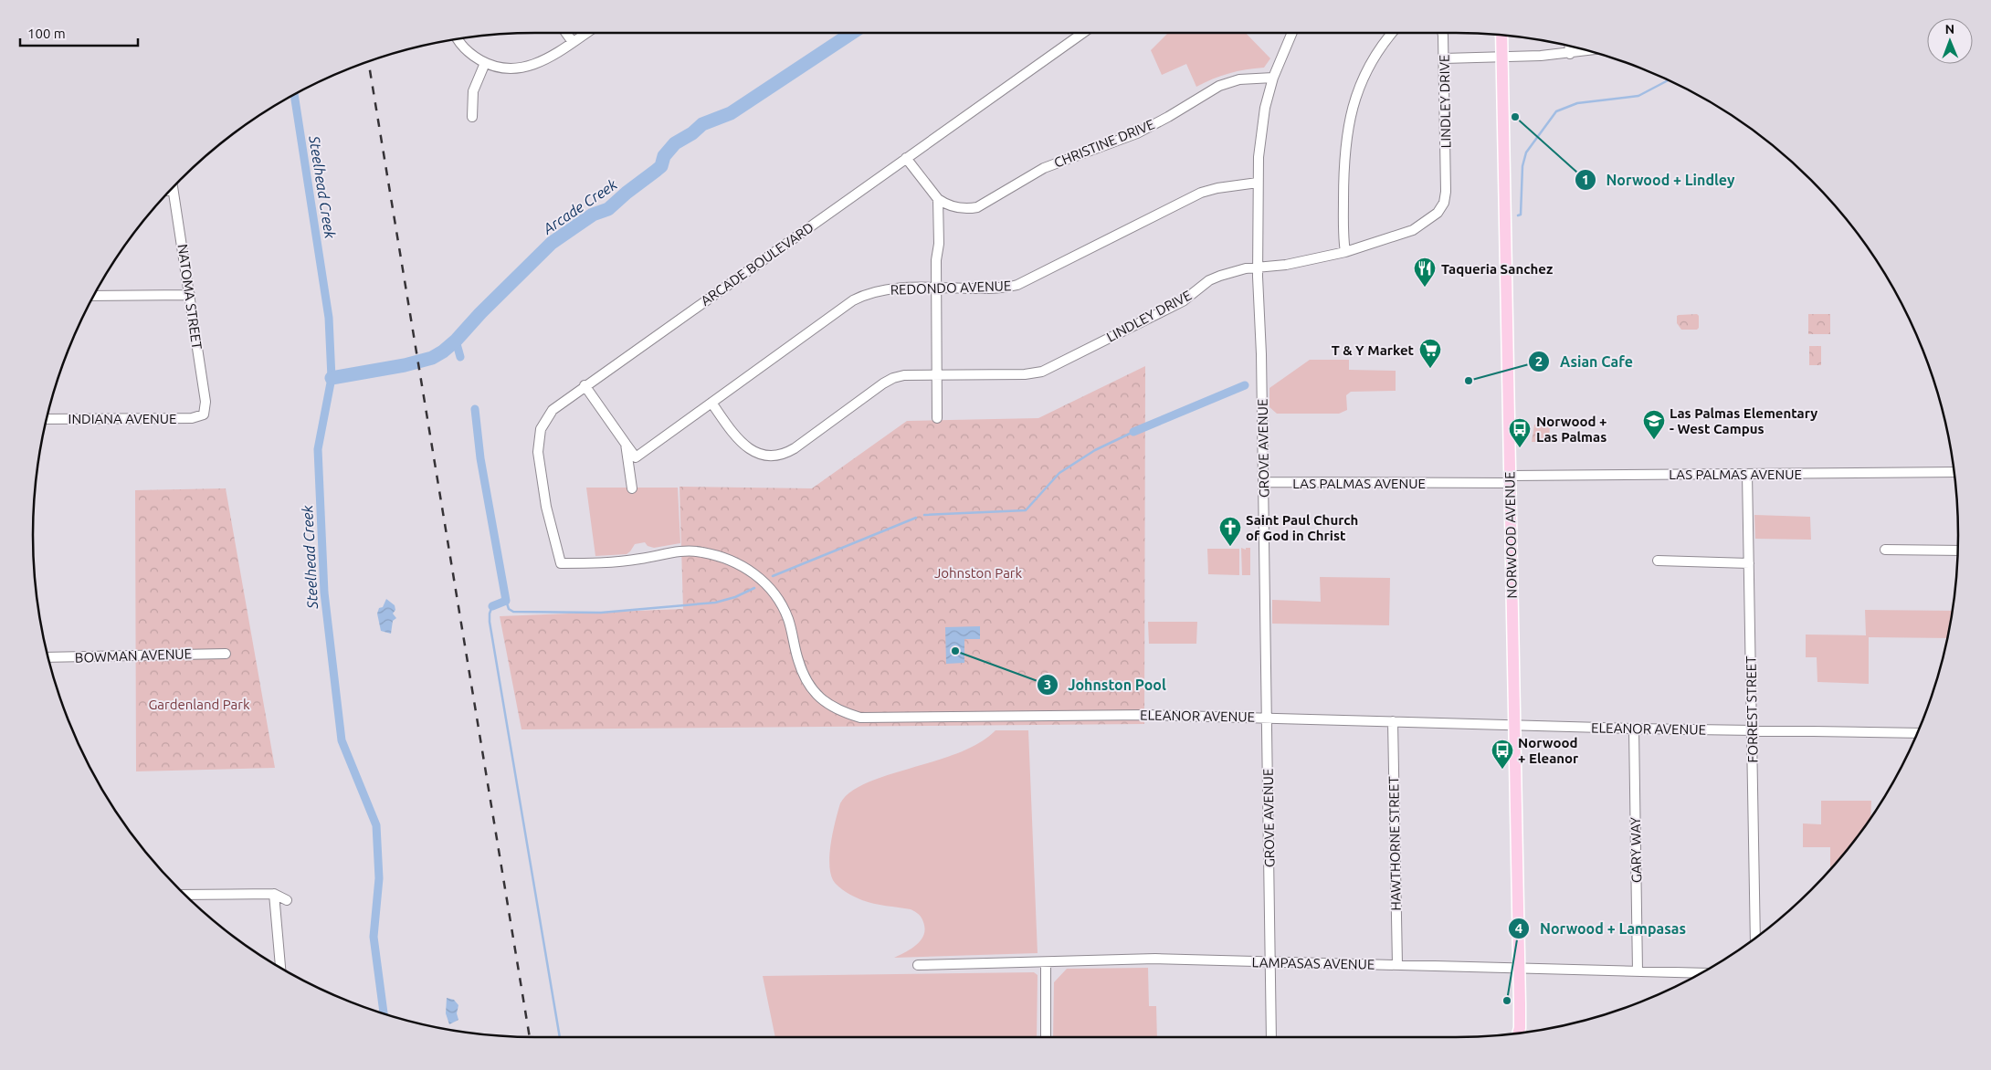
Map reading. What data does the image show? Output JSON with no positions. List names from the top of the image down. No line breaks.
{"streets":{"main road":["NORWOOD AVENUE"],"street":["LINDLEY DRIVE","CHRISTINE DRIVE","ARCADE BOULEVARD","REDONDO AVENUE","NATOMA STREET","INDIANA AVENUE","GROVE AVENUE","LAS PALMAS AVENUE","BOWMAN AVENUE","FORREST STREET","ELEANOR AVENUE","HAWTHORNE STREET","GARY WAY","LAMPASAS AVENUE"]},"crossings":[["LINDLEY DRIVE","REDONDO AVENUE"],["LINDLEY DRIVE","GROVE AVENUE"],["CHRISTINE DRIVE","GROVE AVENUE"],["ARCADE BOULEVARD","ELEANOR AVENUE"],["REDONDO AVENUE","GROVE AVENUE"],["NATOMA STREET","INDIANA AVENUE"],["GROVE AVENUE","LAS PALMAS AVENUE"],["GROVE AVENUE","ELEANOR AVENUE"],["GROVE AVENUE","LAMPASAS AVENUE"],["LAS PALMAS AVENUE","NORWOOD AVENUE"],["LAS PALMAS AVENUE","FORREST STREET"],["NORWOOD AVENUE","ELEANOR AVENUE"],["NORWOOD AVENUE","LAMPASAS AVENUE"],["FORREST STREET","ELEANOR AVENUE"],["ELEANOR AVENUE","HAWTHORNE STREET"],["ELEANOR AVENUE","GARY WAY"],["HAWTHORNE STREET","LAMPASAS AVENUE"],["GARY WAY","LAMPASAS AVENUE"]],"water":["Steelhead Creek","Arcade Creek"],"parks":["Johnston Park","Gardenland Park"],"places":{"other":["Norwood + Lindley","Asian Cafe","Johnston Pool","Norwood + Lampasas"],"restaurant":["Taqueria Sanchez"],"supermarket":["T & Y Market"],"school or university":["Las Palmas Elementary - West Campus"],"bus stop":["Norwood + Las Palmas","Norwood + Eleanor"],"church":["Saint Paul Church of God in Christ"]},"scale_bar":"100 m","north":"top"}
